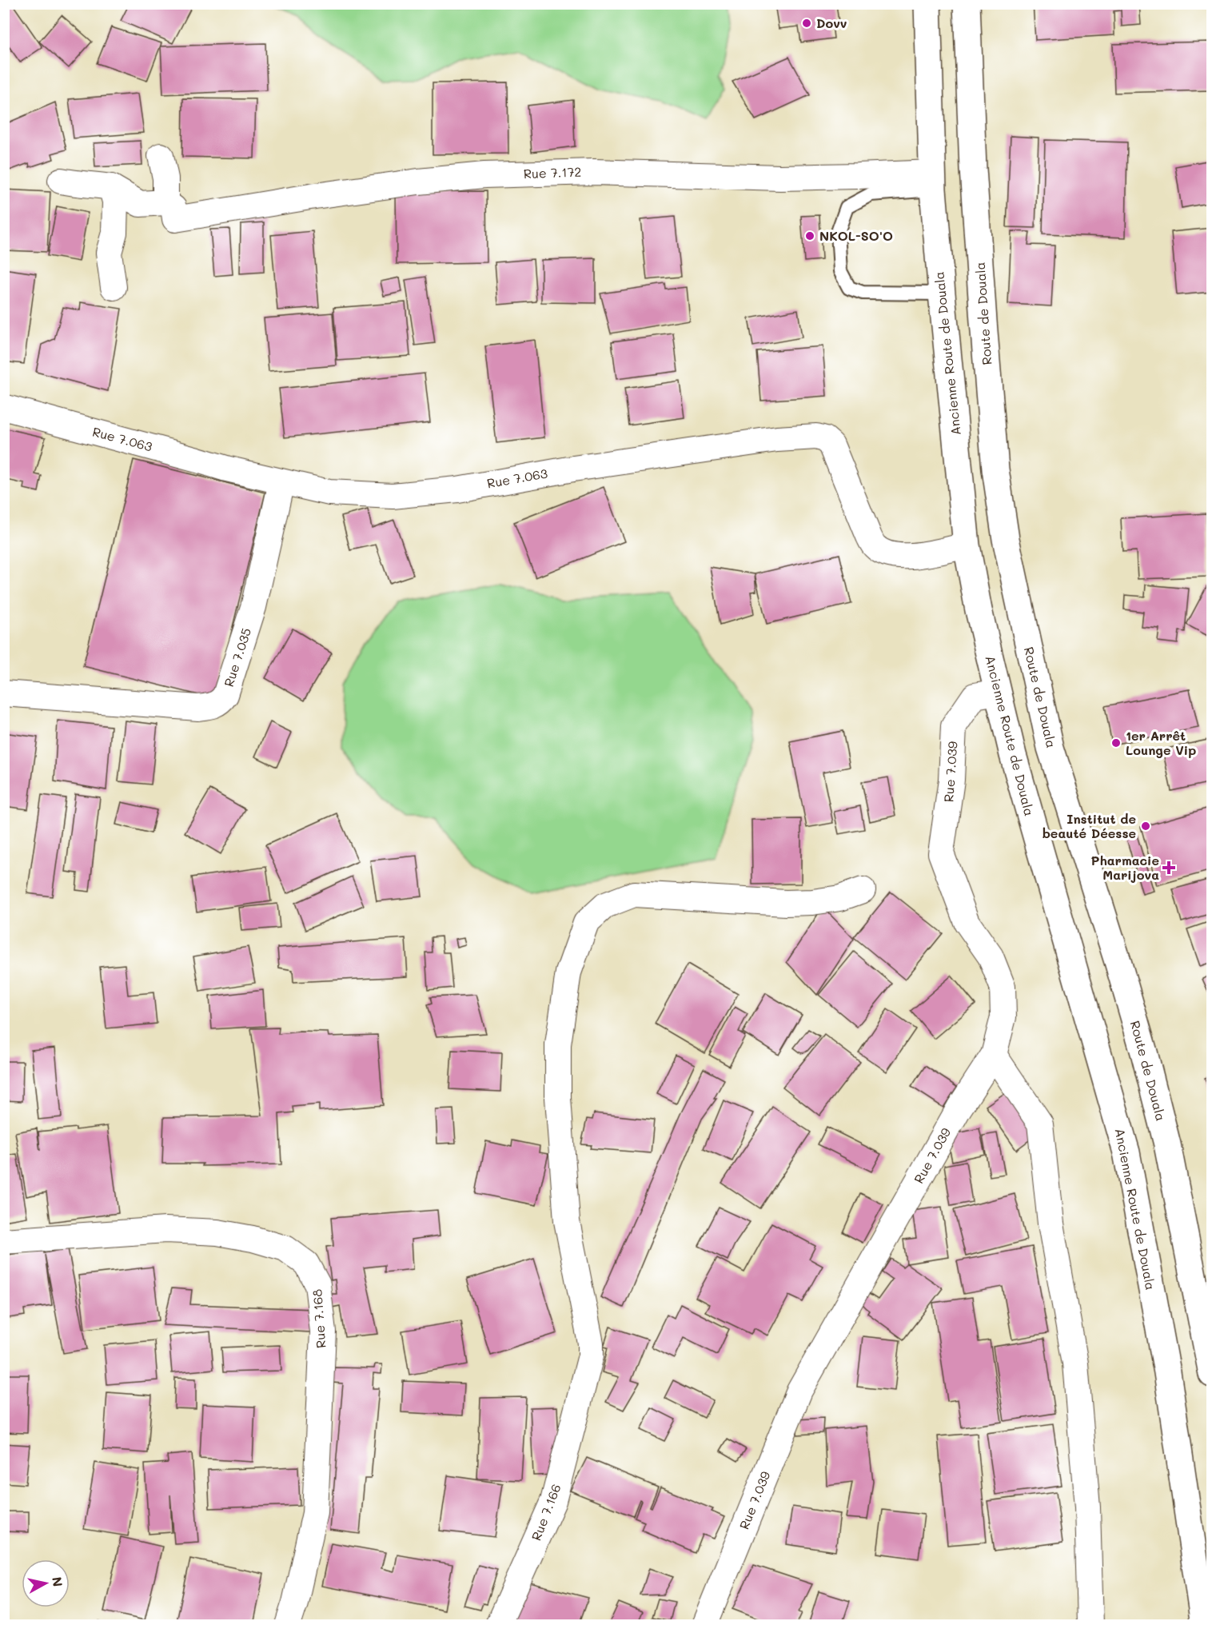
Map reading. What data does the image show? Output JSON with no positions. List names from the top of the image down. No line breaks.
{"streets":{"main road":["Route de Douala","Ancienne Route de Douala"],"street":["Rue 7.172","Rue 7.063","Rue 7.035","Rue 7.039","Rue 7.168","Rue 7.166"]},"crossings":[["Rue 7.172","Ancienne Route de Douala"],["Ancienne Route de Douala","Rue 7.063"],["Ancienne Route de Douala","Rue 7.039"],["Rue 7.063","Rue 7.035"]],"places":{"other":["Dovv","NKOL-SO'O","1er Arrêt Lounge Vip","Institut de beauté Déesse"],"health":["Pharmacie Marijova"]},"north":"right"}
